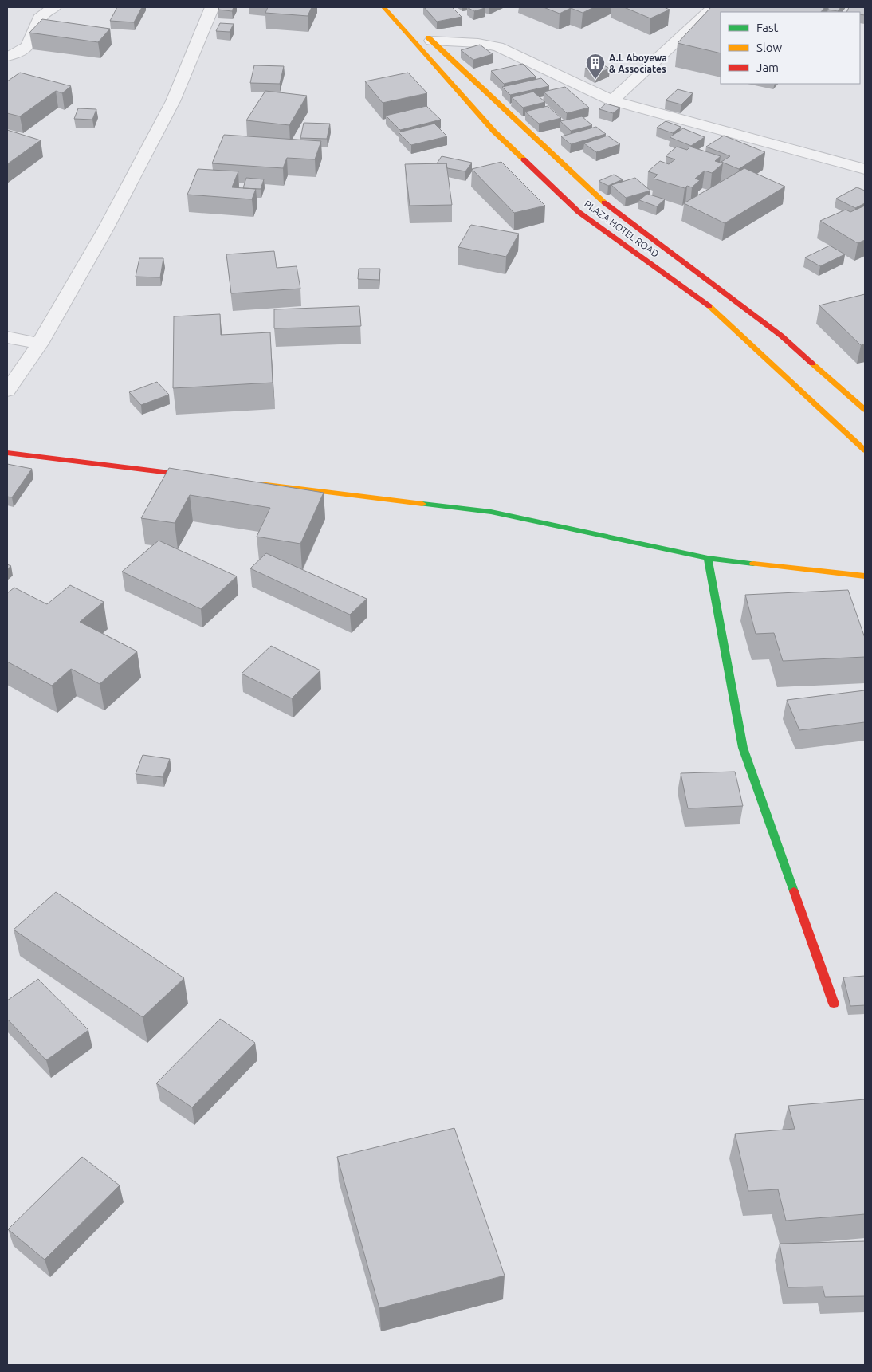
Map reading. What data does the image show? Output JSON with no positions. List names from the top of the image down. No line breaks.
{"streets":{"main road":["PLAZA HOTEL ROAD"]},"places":{"building":["A.L Aboyewa & Associates"]},"legend":["Fast","Slow","Jam"]}
